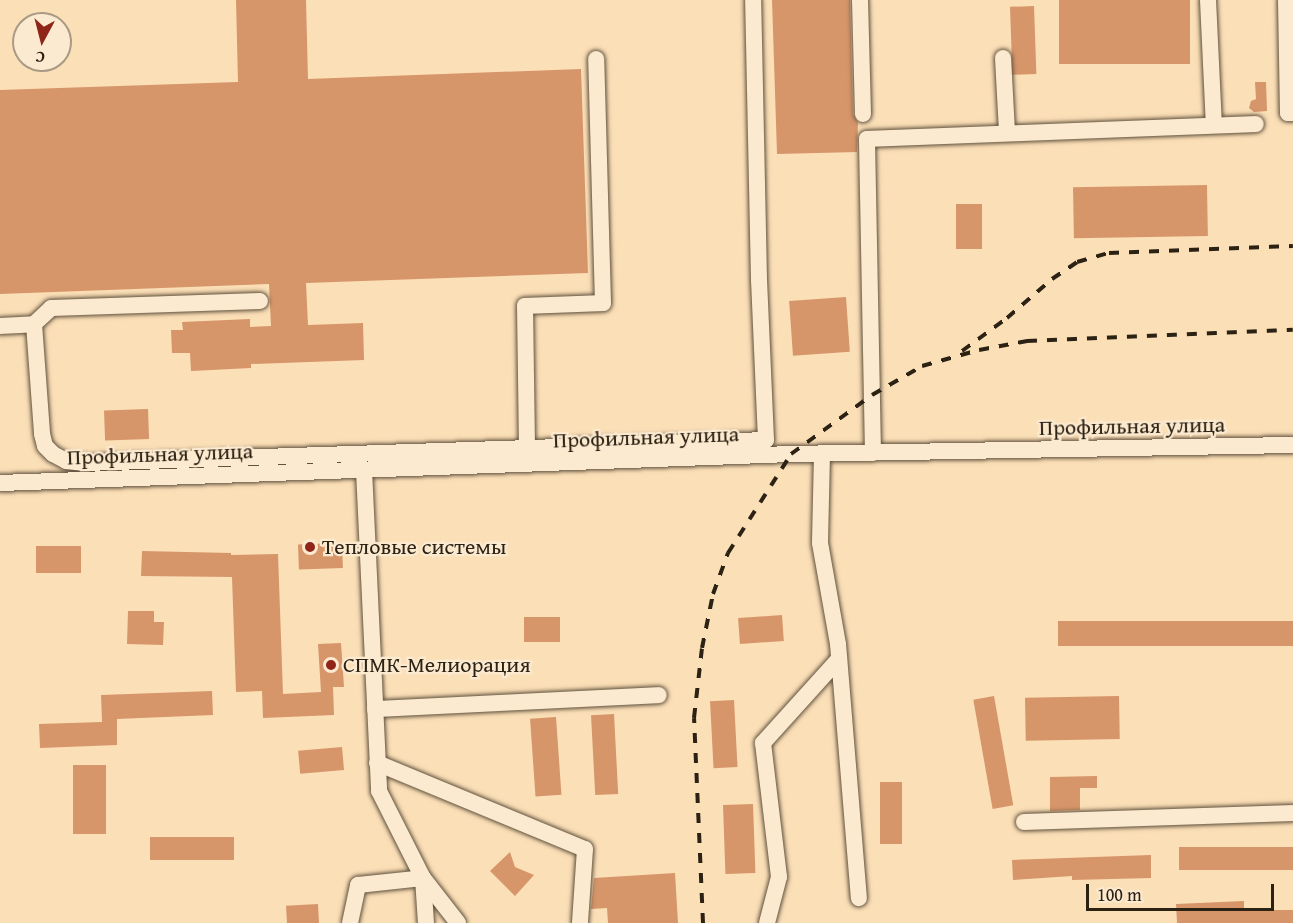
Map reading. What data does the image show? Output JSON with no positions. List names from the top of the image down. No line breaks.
{"streets":{"street":["Профильная улица"]},"places":["Тепловые системы","СПМК-Мелиорация"],"scale_bar":"100 m","north":"bottom"}
